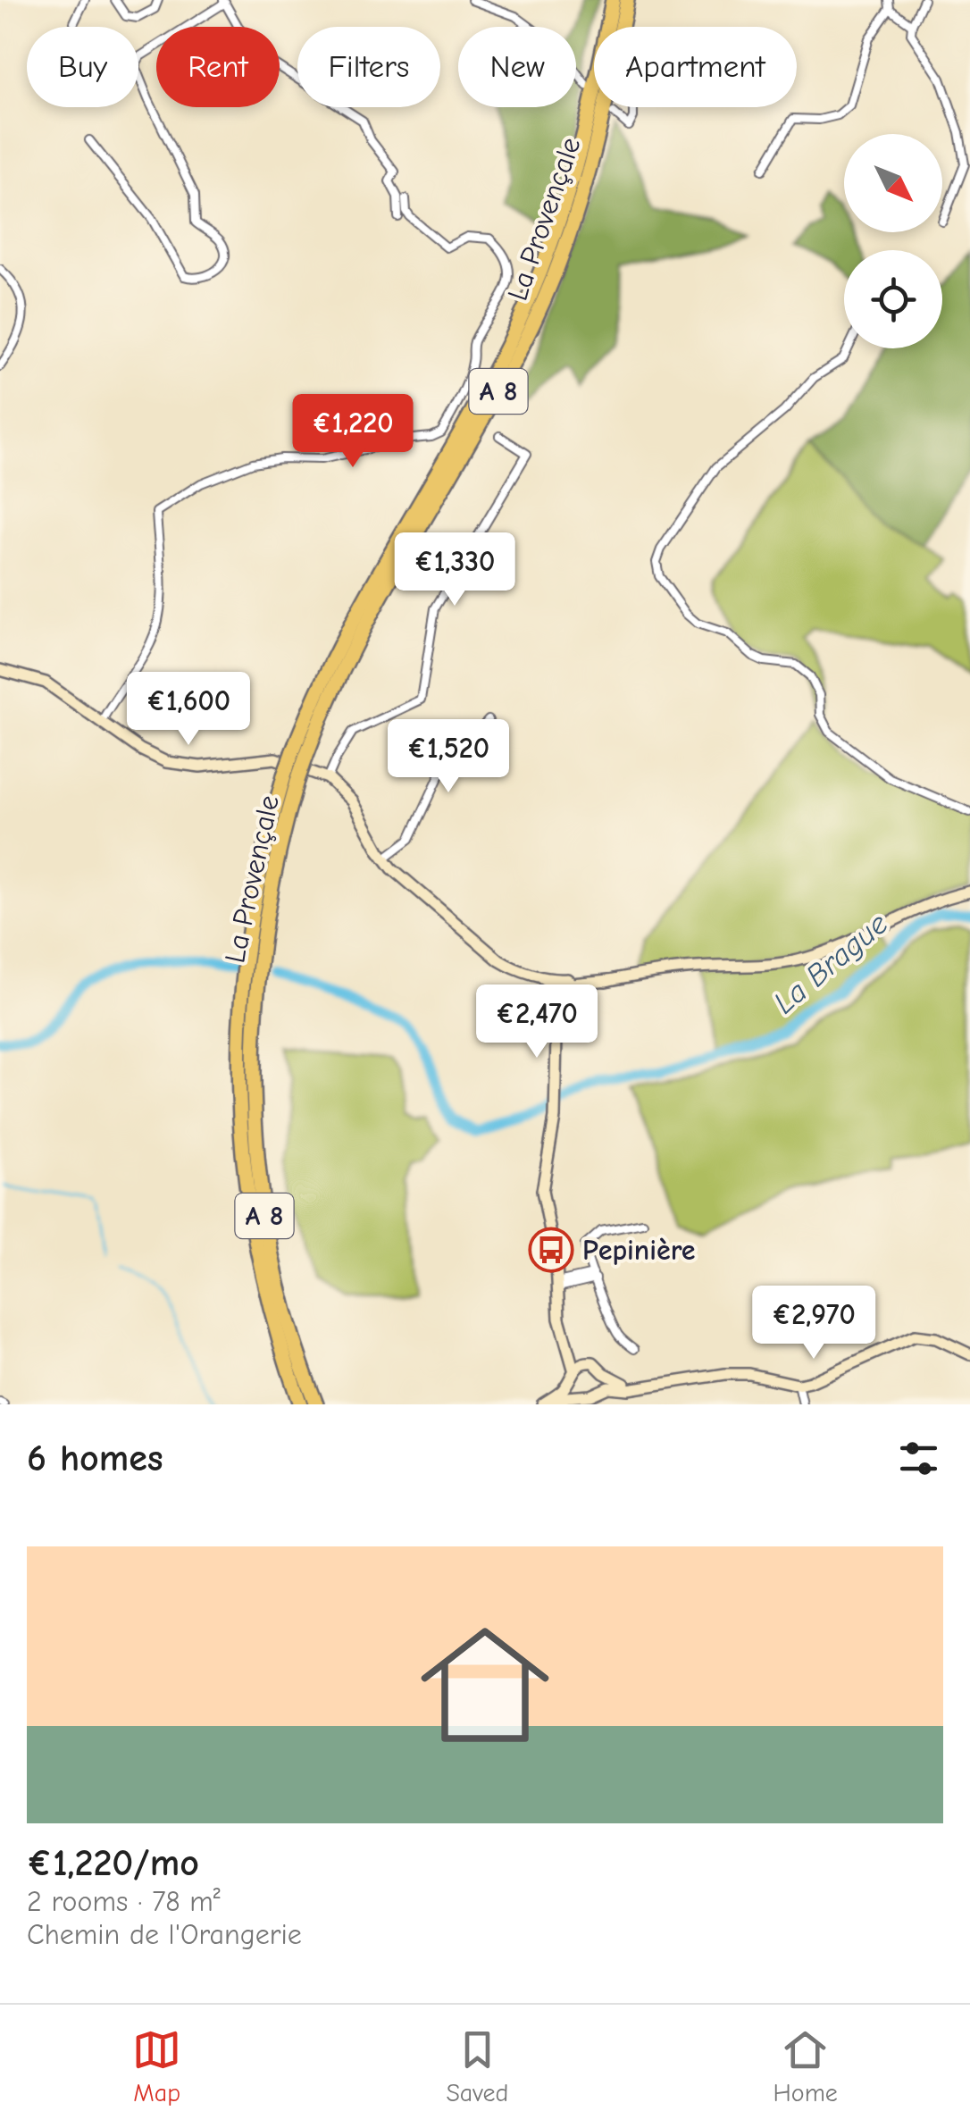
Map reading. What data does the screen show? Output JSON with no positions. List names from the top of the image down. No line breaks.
{"streets":{"highway":["La Provençale","A 8"]},"water":["La Brague"],"places":{"bus stop":["Pepinière"]},"north":"bottom right","page":{"chip":["Buy","Rent","Filters","New","Apartment"],"price":["€1,220","€1,330","€1,600","€1,520","€2,470","€2,970"],"heading":"6 homes","list":[{"name":"€1,220/mo","note":"2 rooms · 78 m² · Chemin de l'Orangerie"}],"tabs":["Map","Saved","Home"]}}
